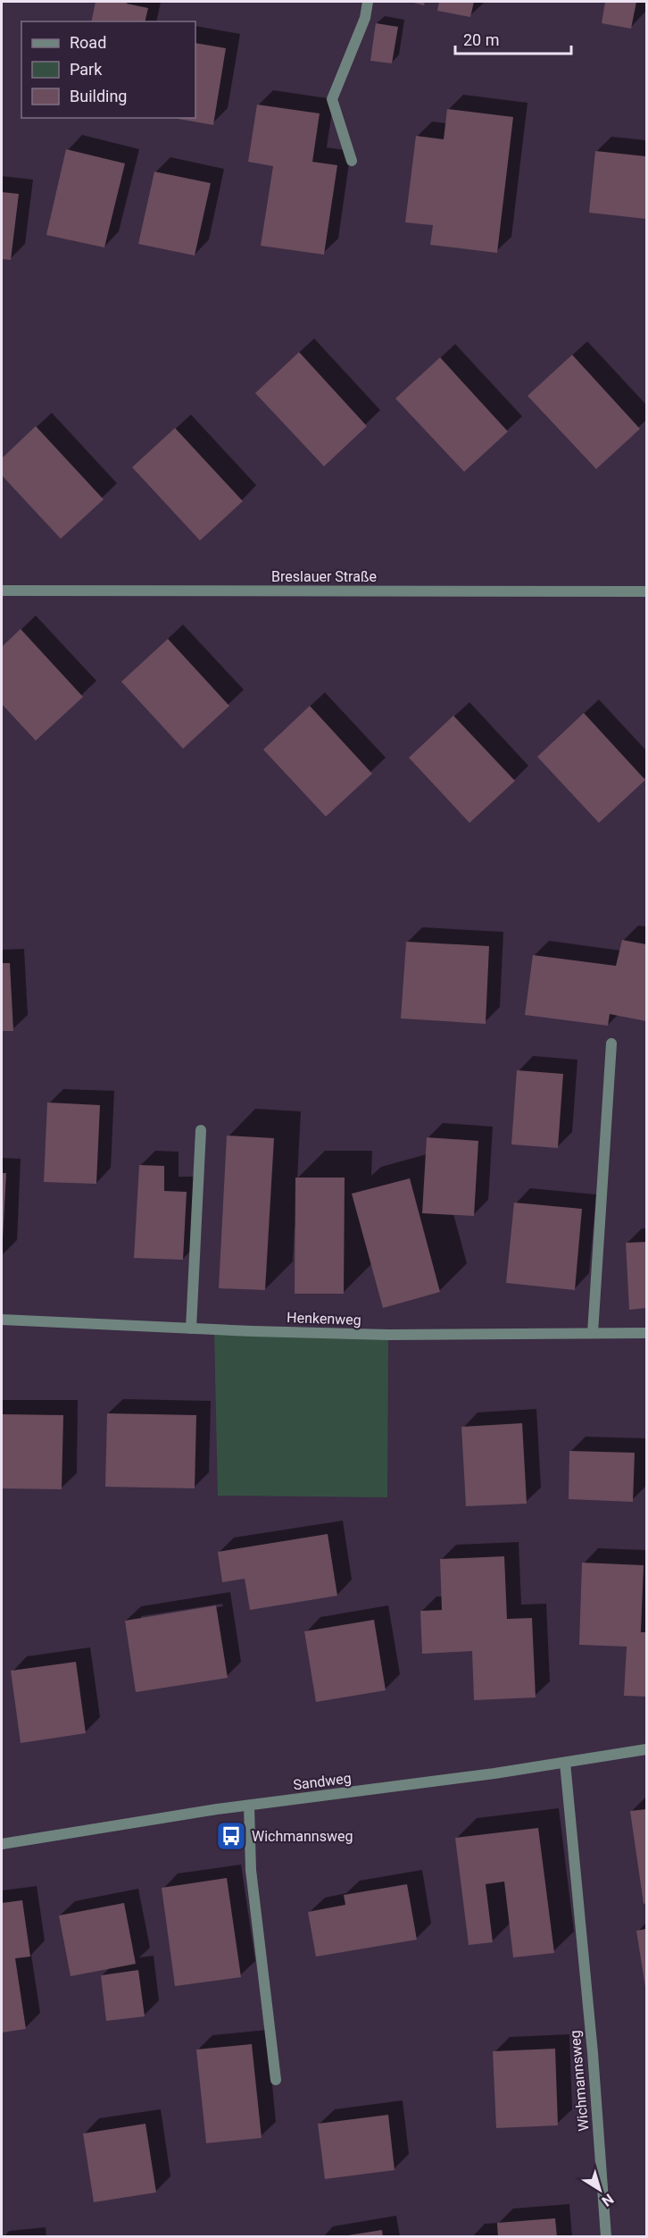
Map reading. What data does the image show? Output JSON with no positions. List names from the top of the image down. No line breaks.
{"streets":{"street":["Breslauer Straße","Henkenweg","Sandweg","Wichmannsweg"]},"crossings":[["Sandweg","Wichmannsweg"]],"places":{"bus stop":["Wichmannsweg"]},"legend":["Road","Park","Building"],"scale_bar":"20 m","north":"bottom right"}
